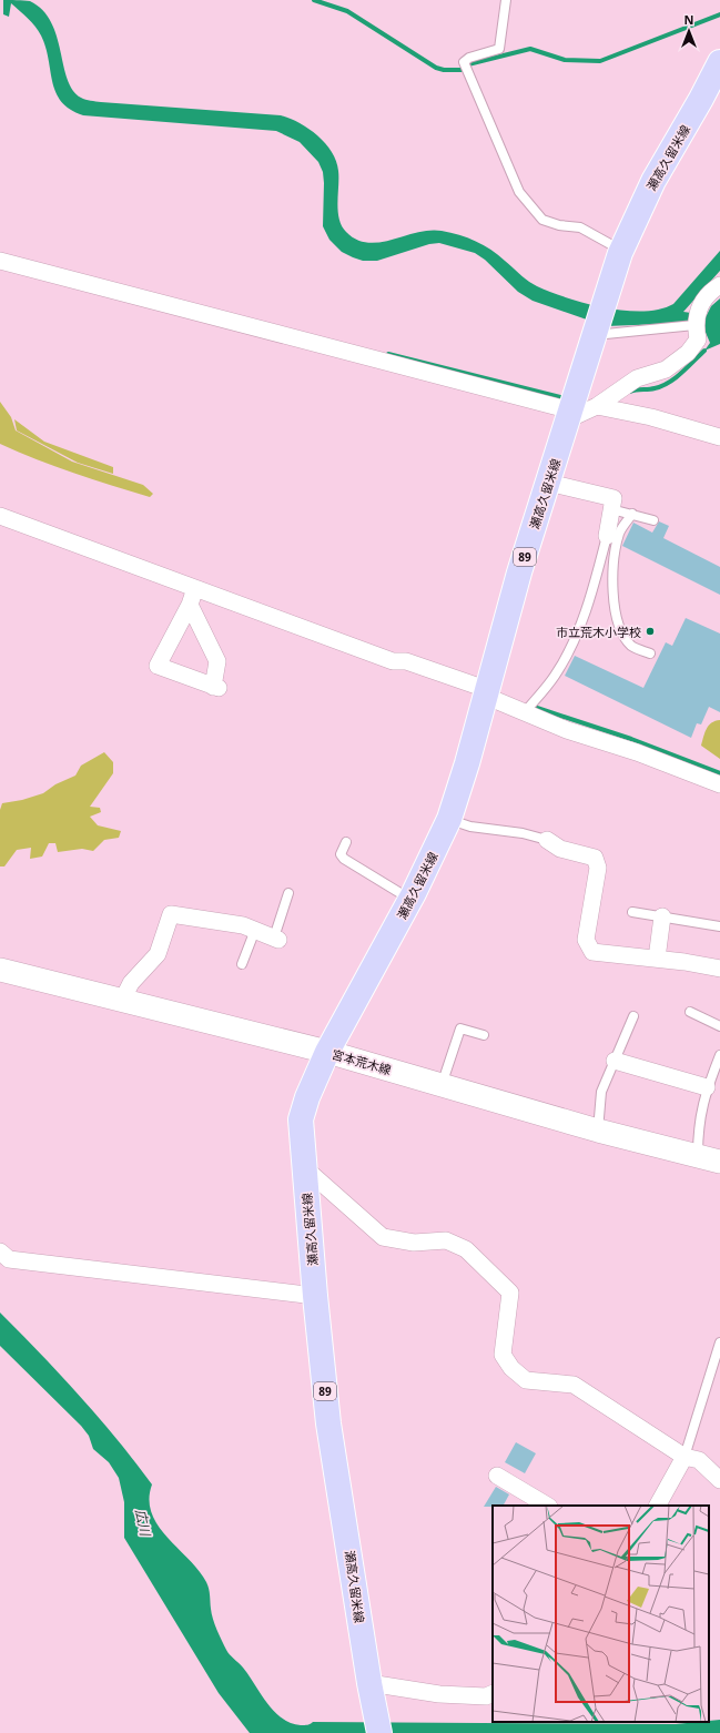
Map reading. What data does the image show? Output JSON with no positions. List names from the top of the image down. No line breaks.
{"streets":{"main road":["瀬高久留米線","89","宮本荒木線"]},"crossings":[["瀬高久留米線","宮本荒木線"]],"water":["広川"],"places":["市立荒木小学校"],"north":"top"}
